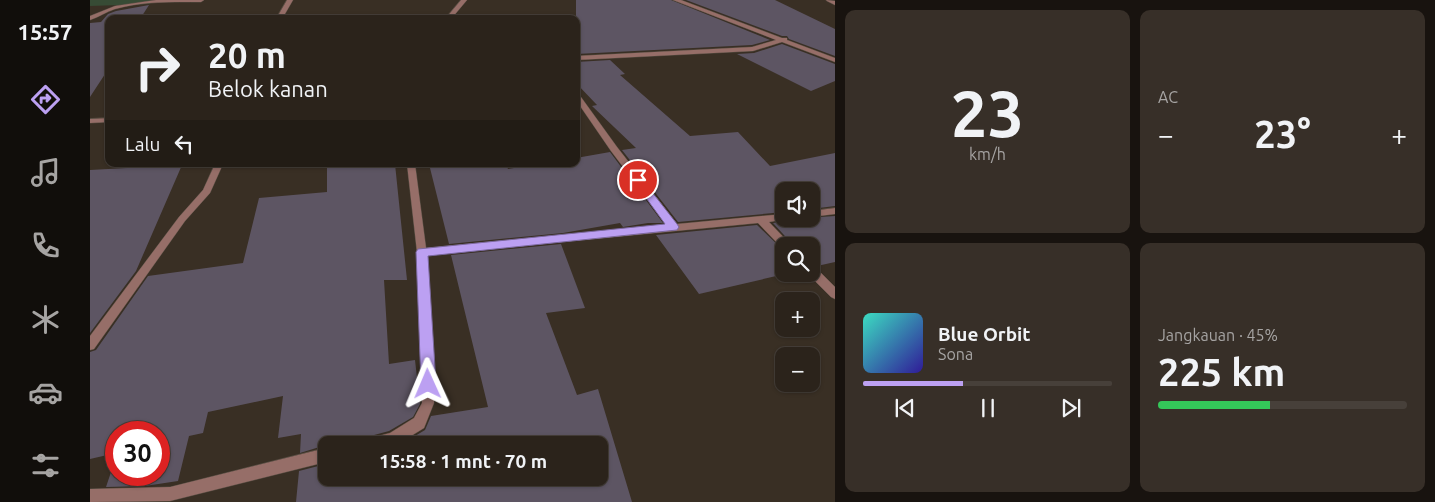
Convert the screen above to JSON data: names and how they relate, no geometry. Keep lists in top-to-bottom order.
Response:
{
  "page": {
    "tabs": "15:57",
    "tile": [
      ["23", "km/h"],
      "AC",
      ["Jangkauan · 45%", "225 km"]
    ],
    "turn": ["20 m", "Belok kanan"],
    "heat": ["−", "23°", "+"],
    "then": "Lalu",
    "map_buttons": ["+", "−"],
    "song": ["Blue Orbit", "Sona"],
    "limit": "30",
    "trip": "15:58 · 1 mnt · 70 m"
  }
}
